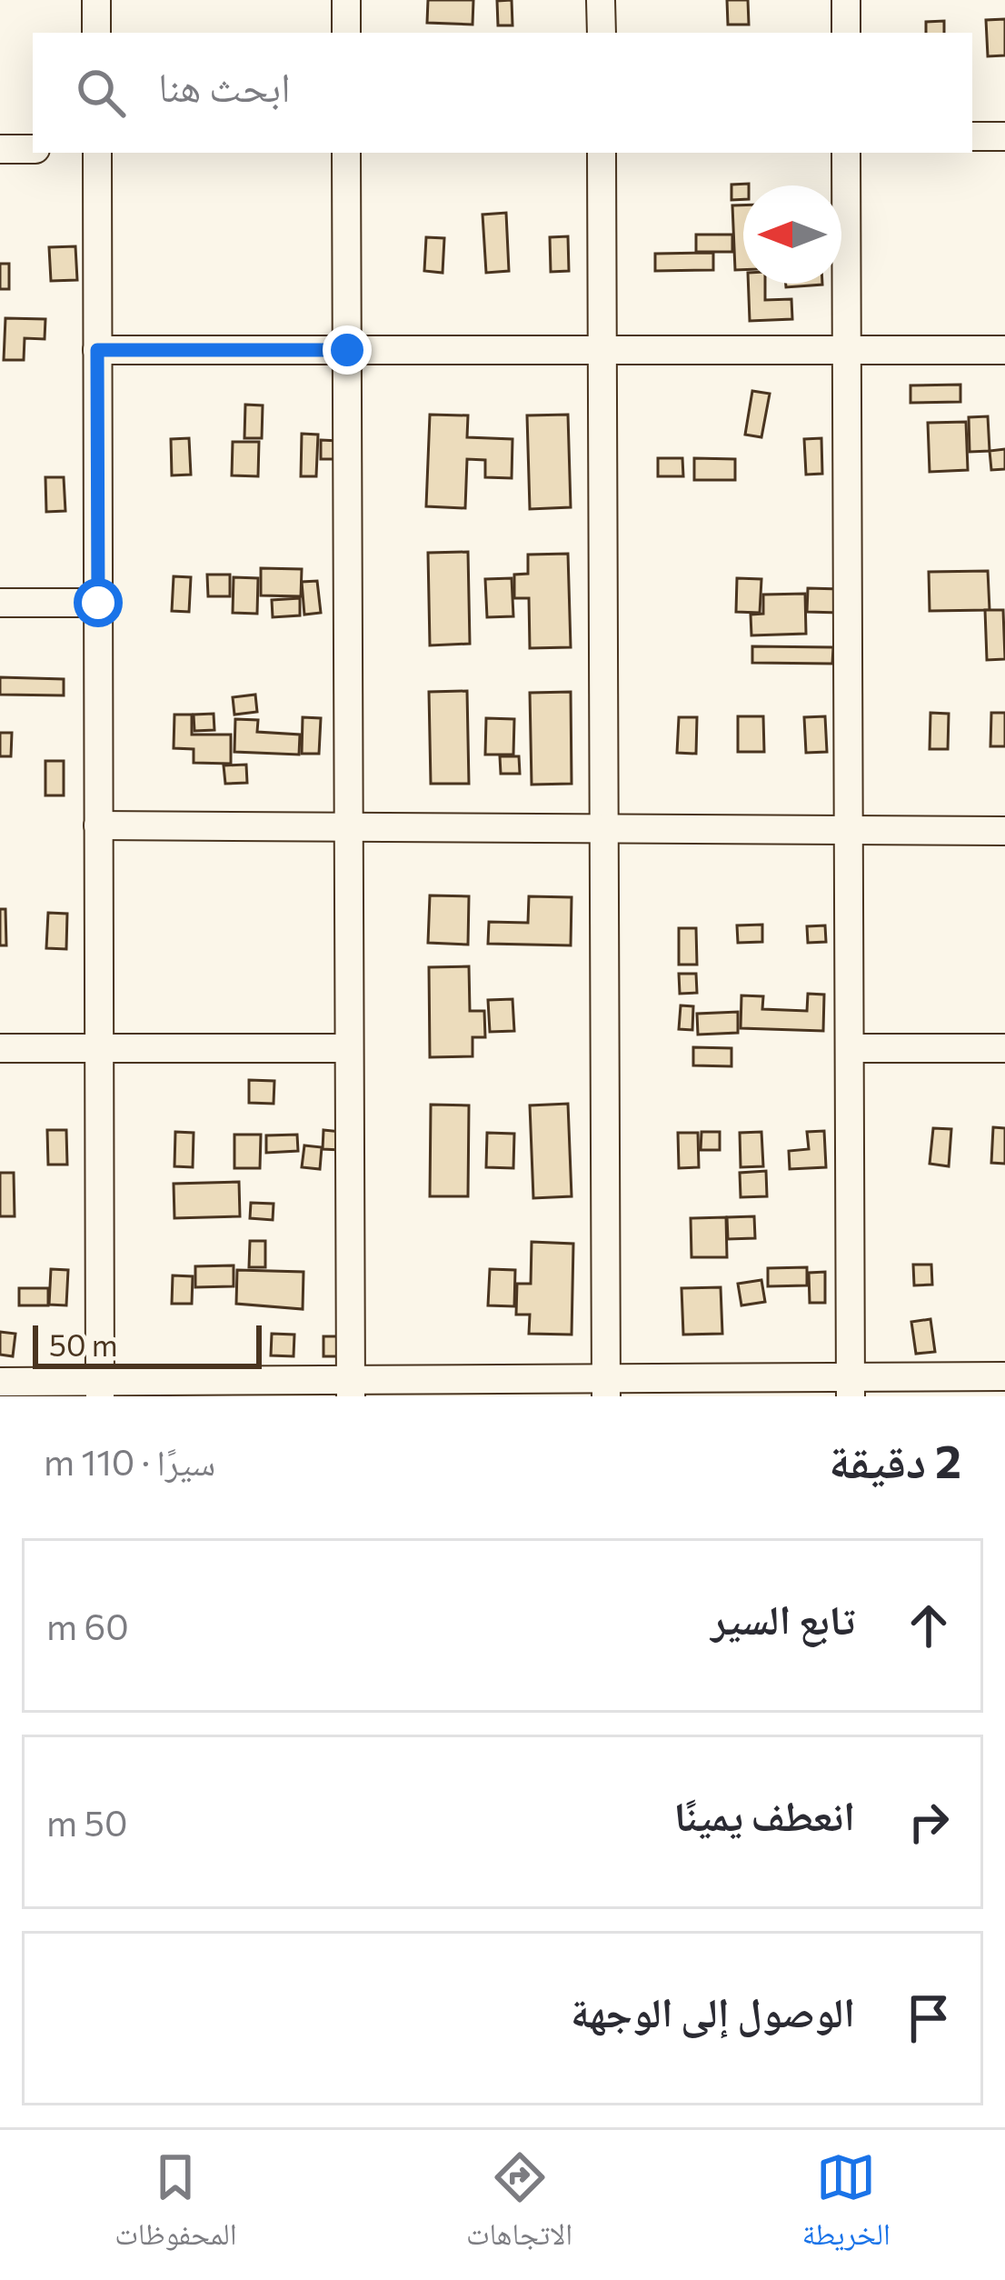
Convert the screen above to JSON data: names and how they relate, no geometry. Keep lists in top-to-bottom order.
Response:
{
  "scale_bar": "50 m",
  "north": "left",
  "page": {
    "search": "ابحث هنا",
    "scale": "50 m",
    "heading": ["2 دقيقة", "سيرًا · 110 m"],
    "list": [
      ["تابع السير", "60 m"],
      ["انعطف يمينًا", "50 m"],
      "الوصول إلى الوجهة"
    ],
    "nav": ["الخريطة", "الاتجاهات", "المحفوظات"]
  }
}
